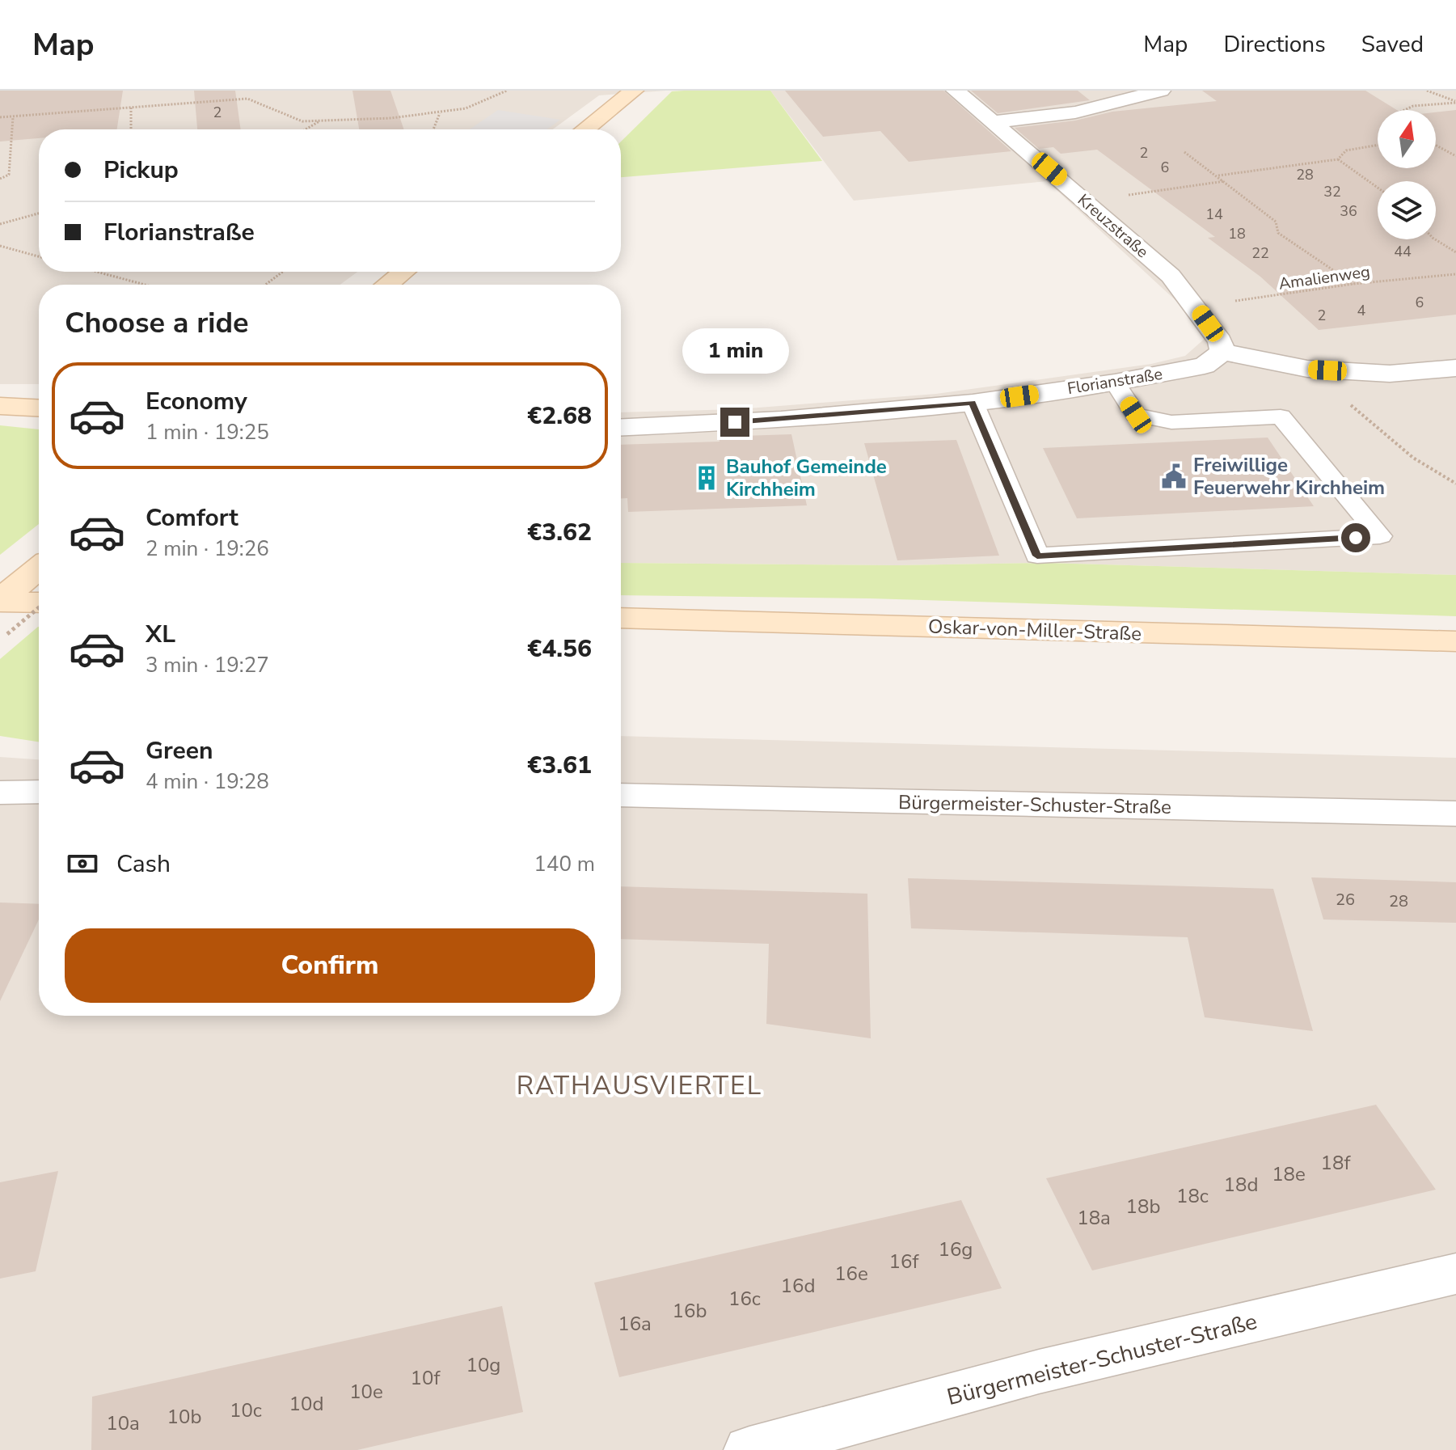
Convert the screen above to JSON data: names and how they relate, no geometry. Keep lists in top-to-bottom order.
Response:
{
  "streets": {
    "main road": ["Oskar-von-Miller-Straße"],
    "street": ["Kreuzstraße", "Florianstraße", "Bürgermeister-Schuster-Straße"],
    "path": ["Amalienweg"]
  },
  "crossings": [
    ["Kreuzstraße", "Amalienweg"],
    ["Kreuzstraße", "Florianstraße"]
  ],
  "districts": ["RATHAUSVIERTEL"],
  "places": {
    "public building": ["Freiwillige Feuerwehr Kirchheim"],
    "building": ["Bauhof Gemeinde Kirchheim"]
  },
  "house_numbers": [
    "2",
    "2",
    "6",
    "28",
    "32",
    "36",
    "14",
    "18",
    "44",
    "22",
    "6",
    "4",
    "2",
    "26",
    "28",
    "18f",
    "18e",
    "18d",
    "18c",
    "18b",
    "18a",
    "16g",
    "16f",
    "16e",
    "16d",
    "16c",
    "16b",
    "16a",
    "10g",
    "10f",
    "10e",
    "10d",
    "10c",
    "10b",
    "10a"
  ],
  "north": "top",
  "page": {
    "header": "Map",
    "nav": ["Map", "Directions", "Saved"],
    "banner": ["Pickup", "Florianstraße"],
    "heading": "Choose a ride",
    "bubble": "1 min",
    "list": [
      {
        "name": "Economy",
        "note": "1 min · 19:25",
        "value": "€2.68"
      },
      {
        "name": "Comfort",
        "note": "2 min · 19:26",
        "value": "€3.62"
      },
      {
        "name": "XL",
        "note": "3 min · 19:27",
        "value": "€4.56"
      },
      {
        "name": "Green",
        "note": "4 min · 19:28",
        "value": "€3.61"
      }
    ],
    "pay": ["Cash", "140 m"],
    "buttons": "Confirm"
  }
}
